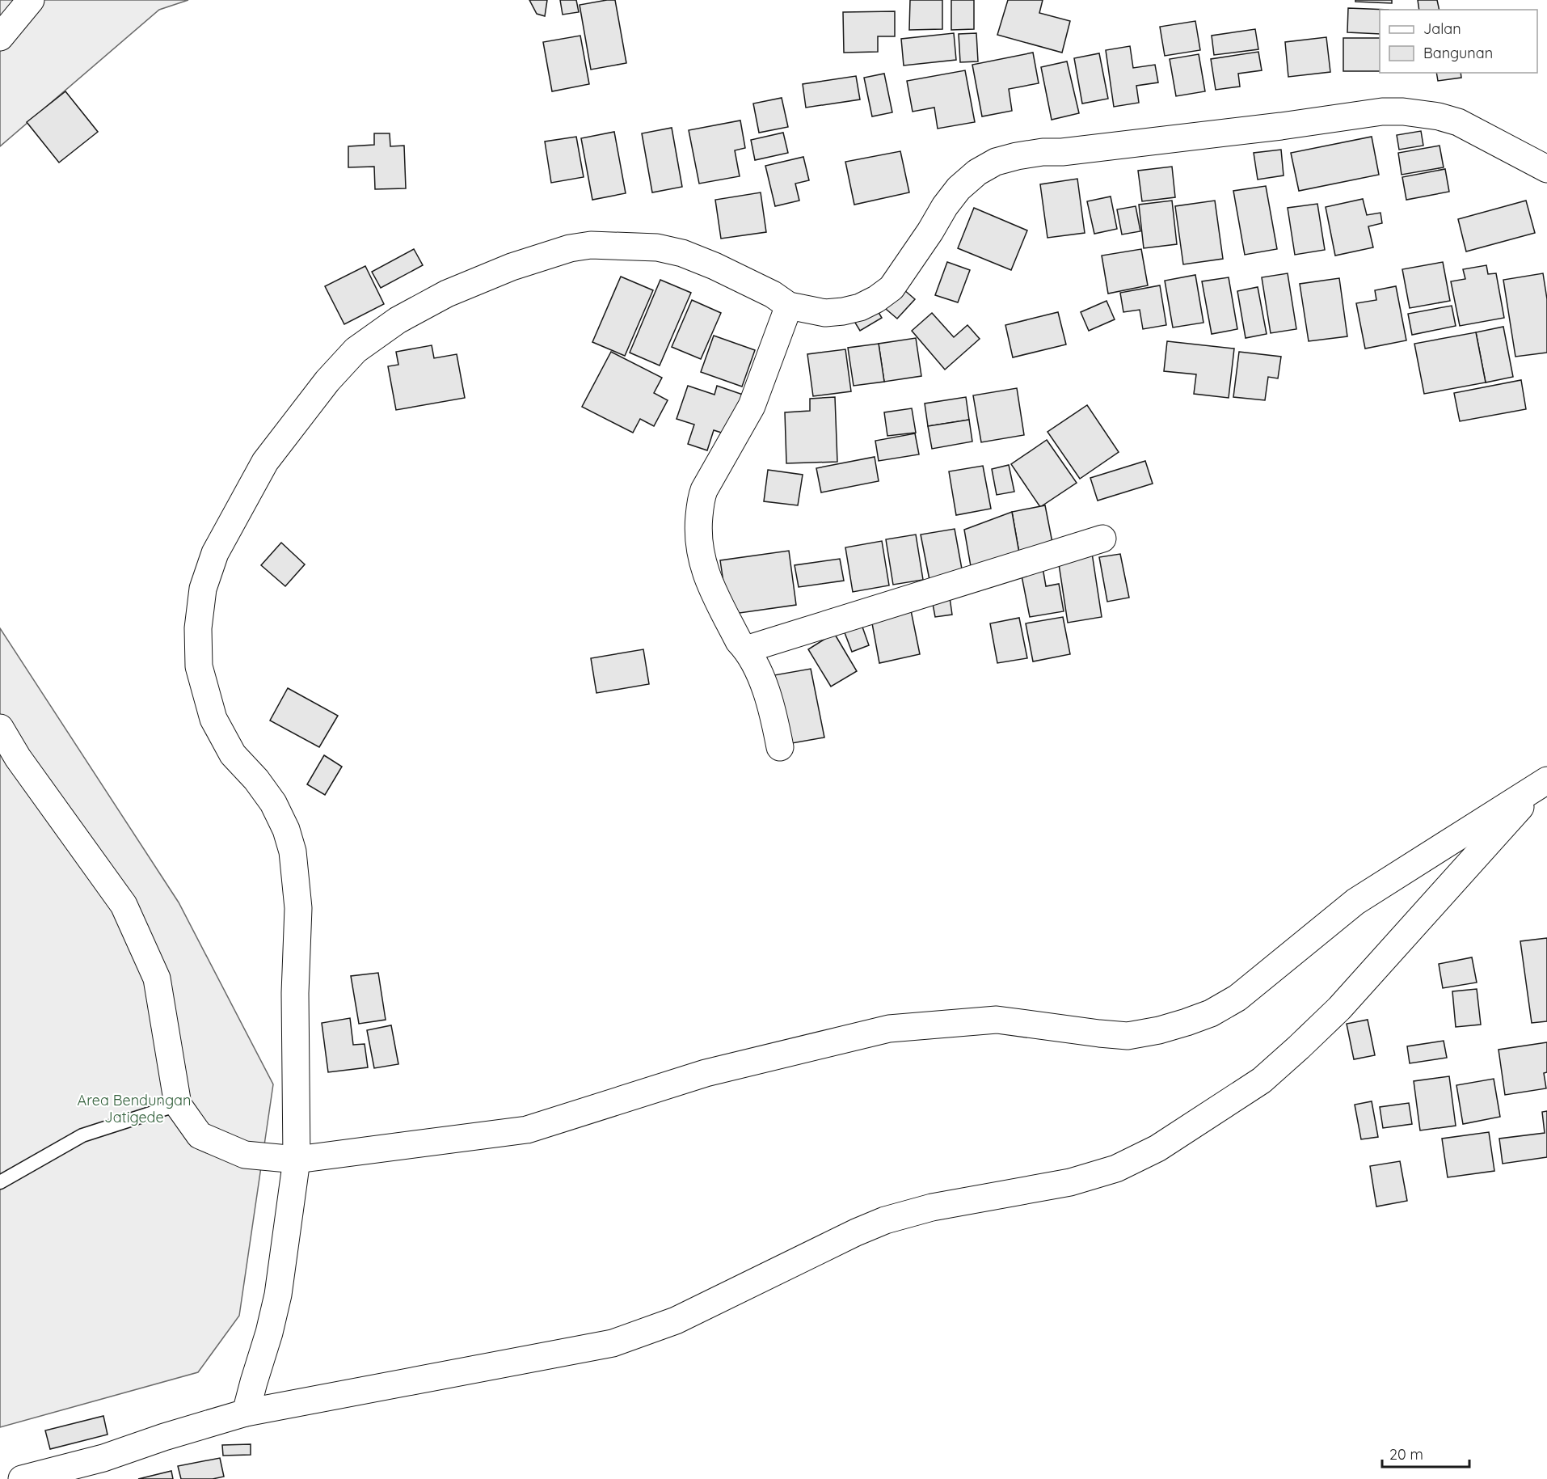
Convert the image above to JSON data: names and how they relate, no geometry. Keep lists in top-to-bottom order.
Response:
{
  "parks": ["Area Bendungan Jatigede"],
  "legend": ["Jalan", "Bangunan"],
  "scale_bar": "20 m"
}
